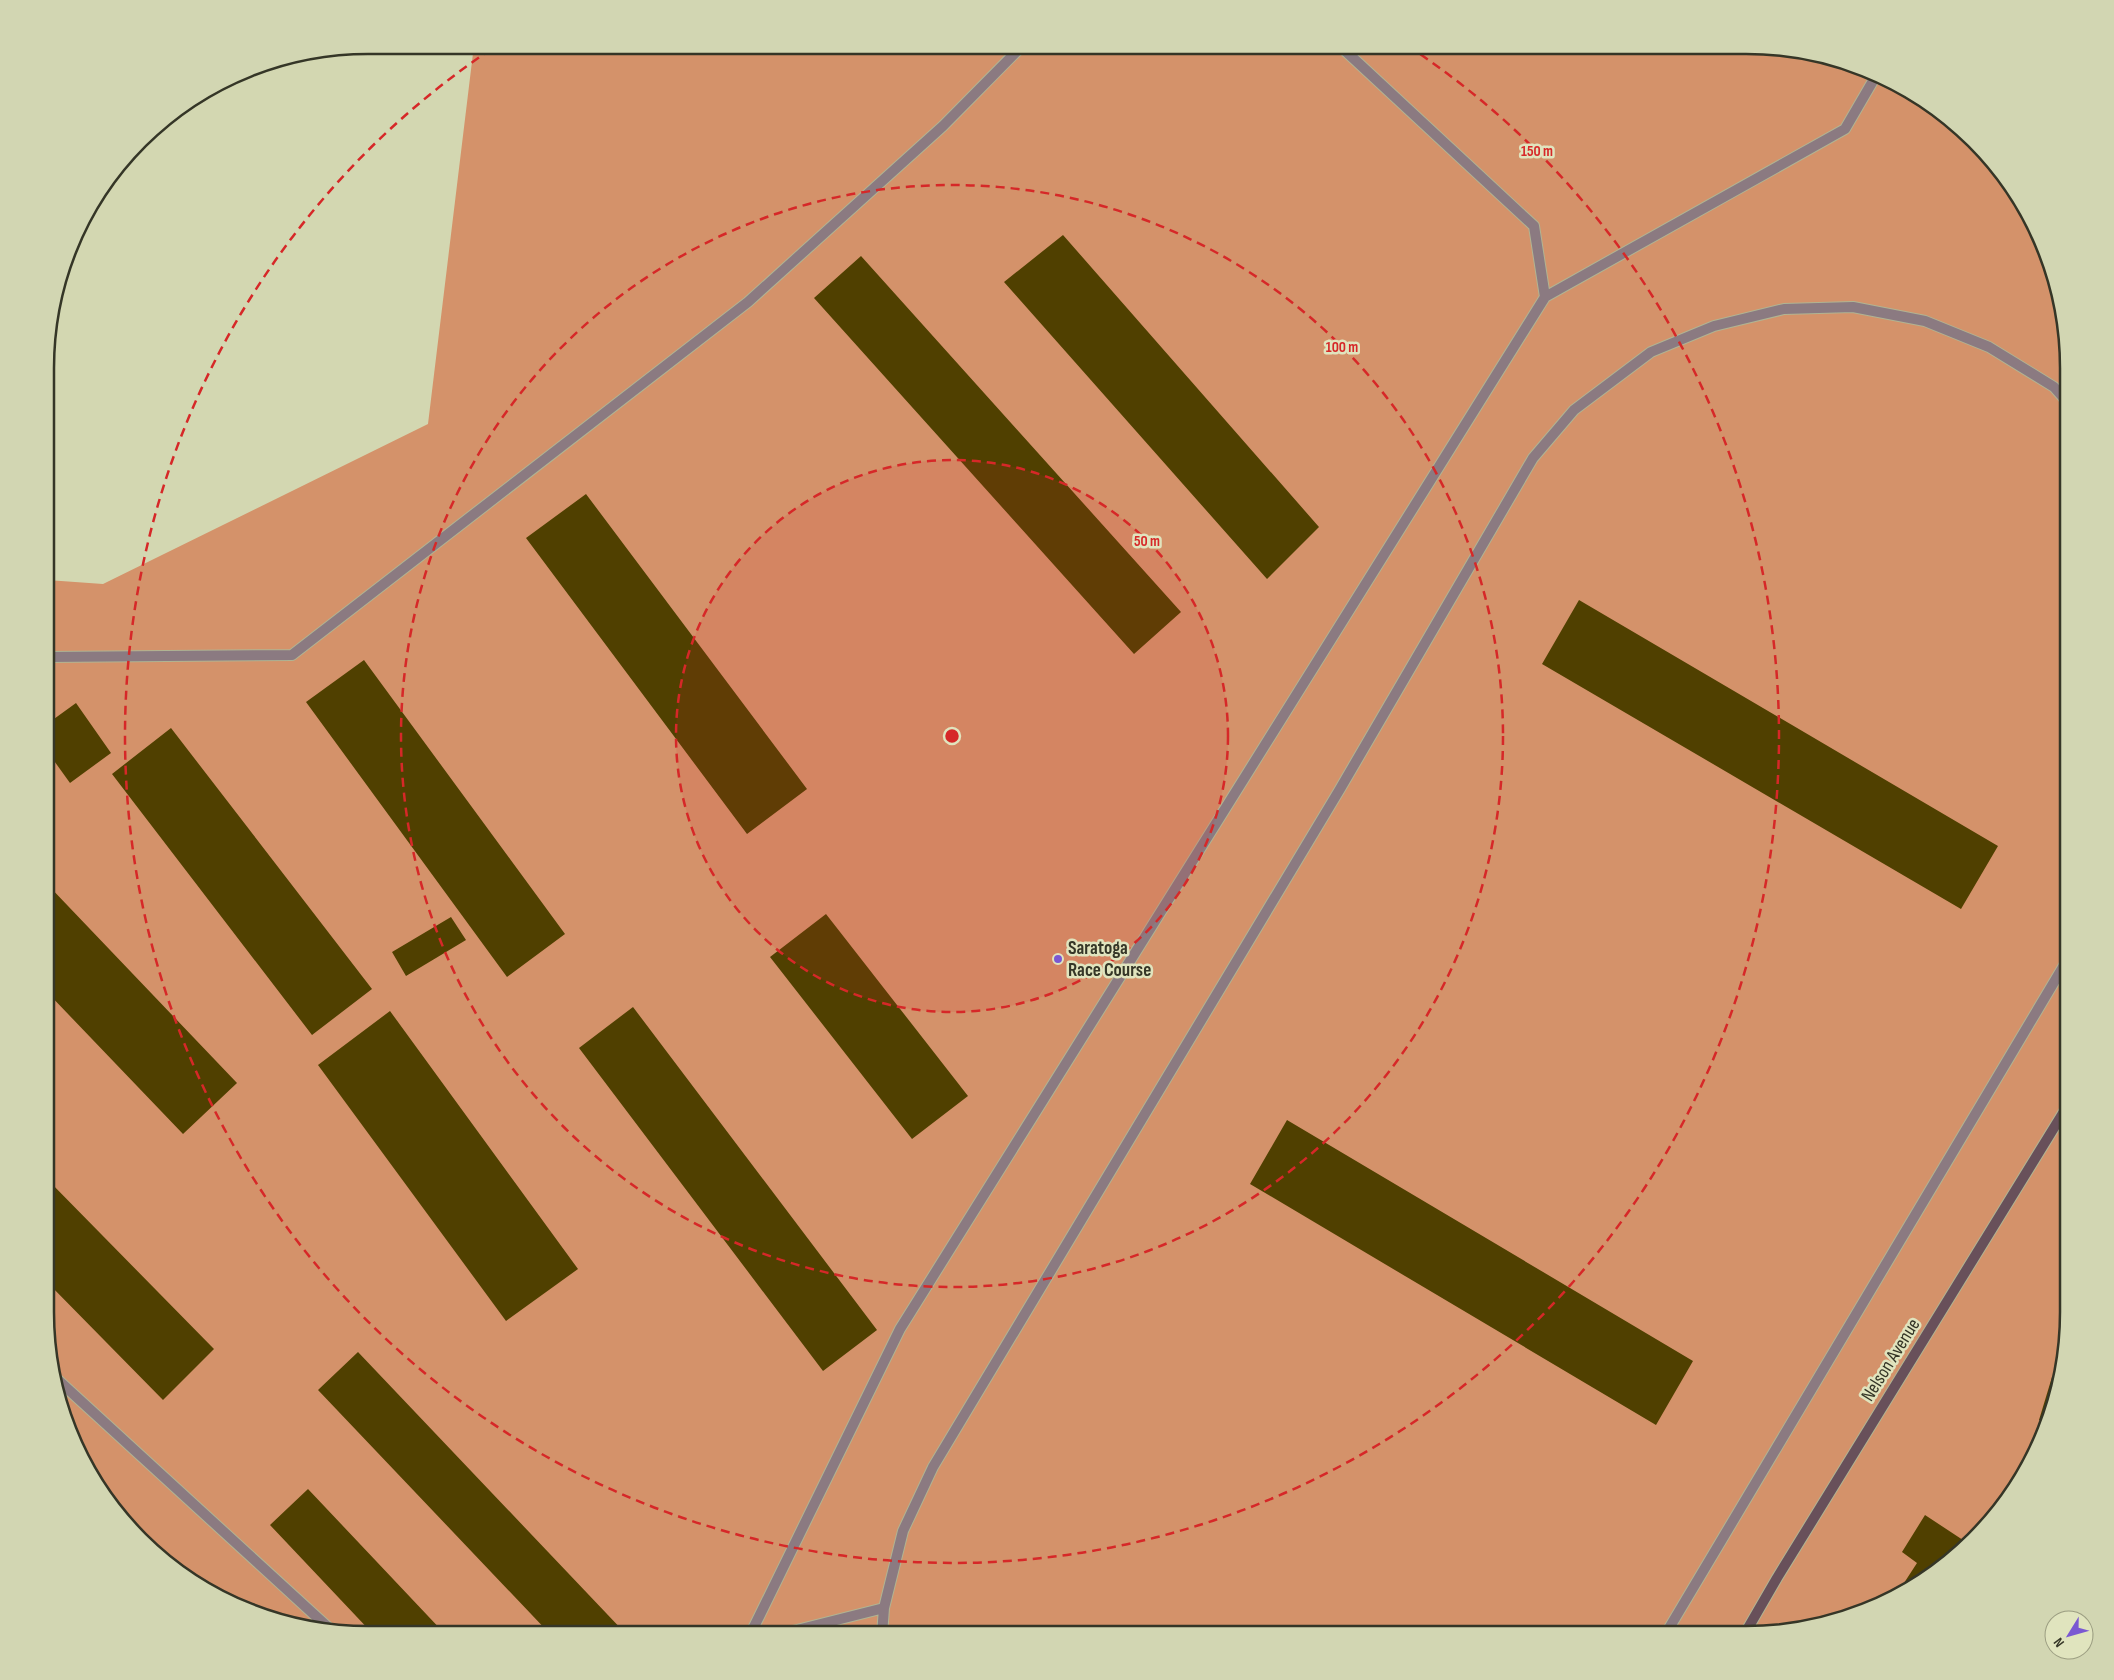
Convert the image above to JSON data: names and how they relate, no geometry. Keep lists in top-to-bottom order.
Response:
{
  "streets": {
    "street": ["Nelson Avenue"]
  },
  "places": ["Saratoga Race Course"],
  "north": "bottom left",
  "rings": ["150 m", "100 m", "50 m"]
}
